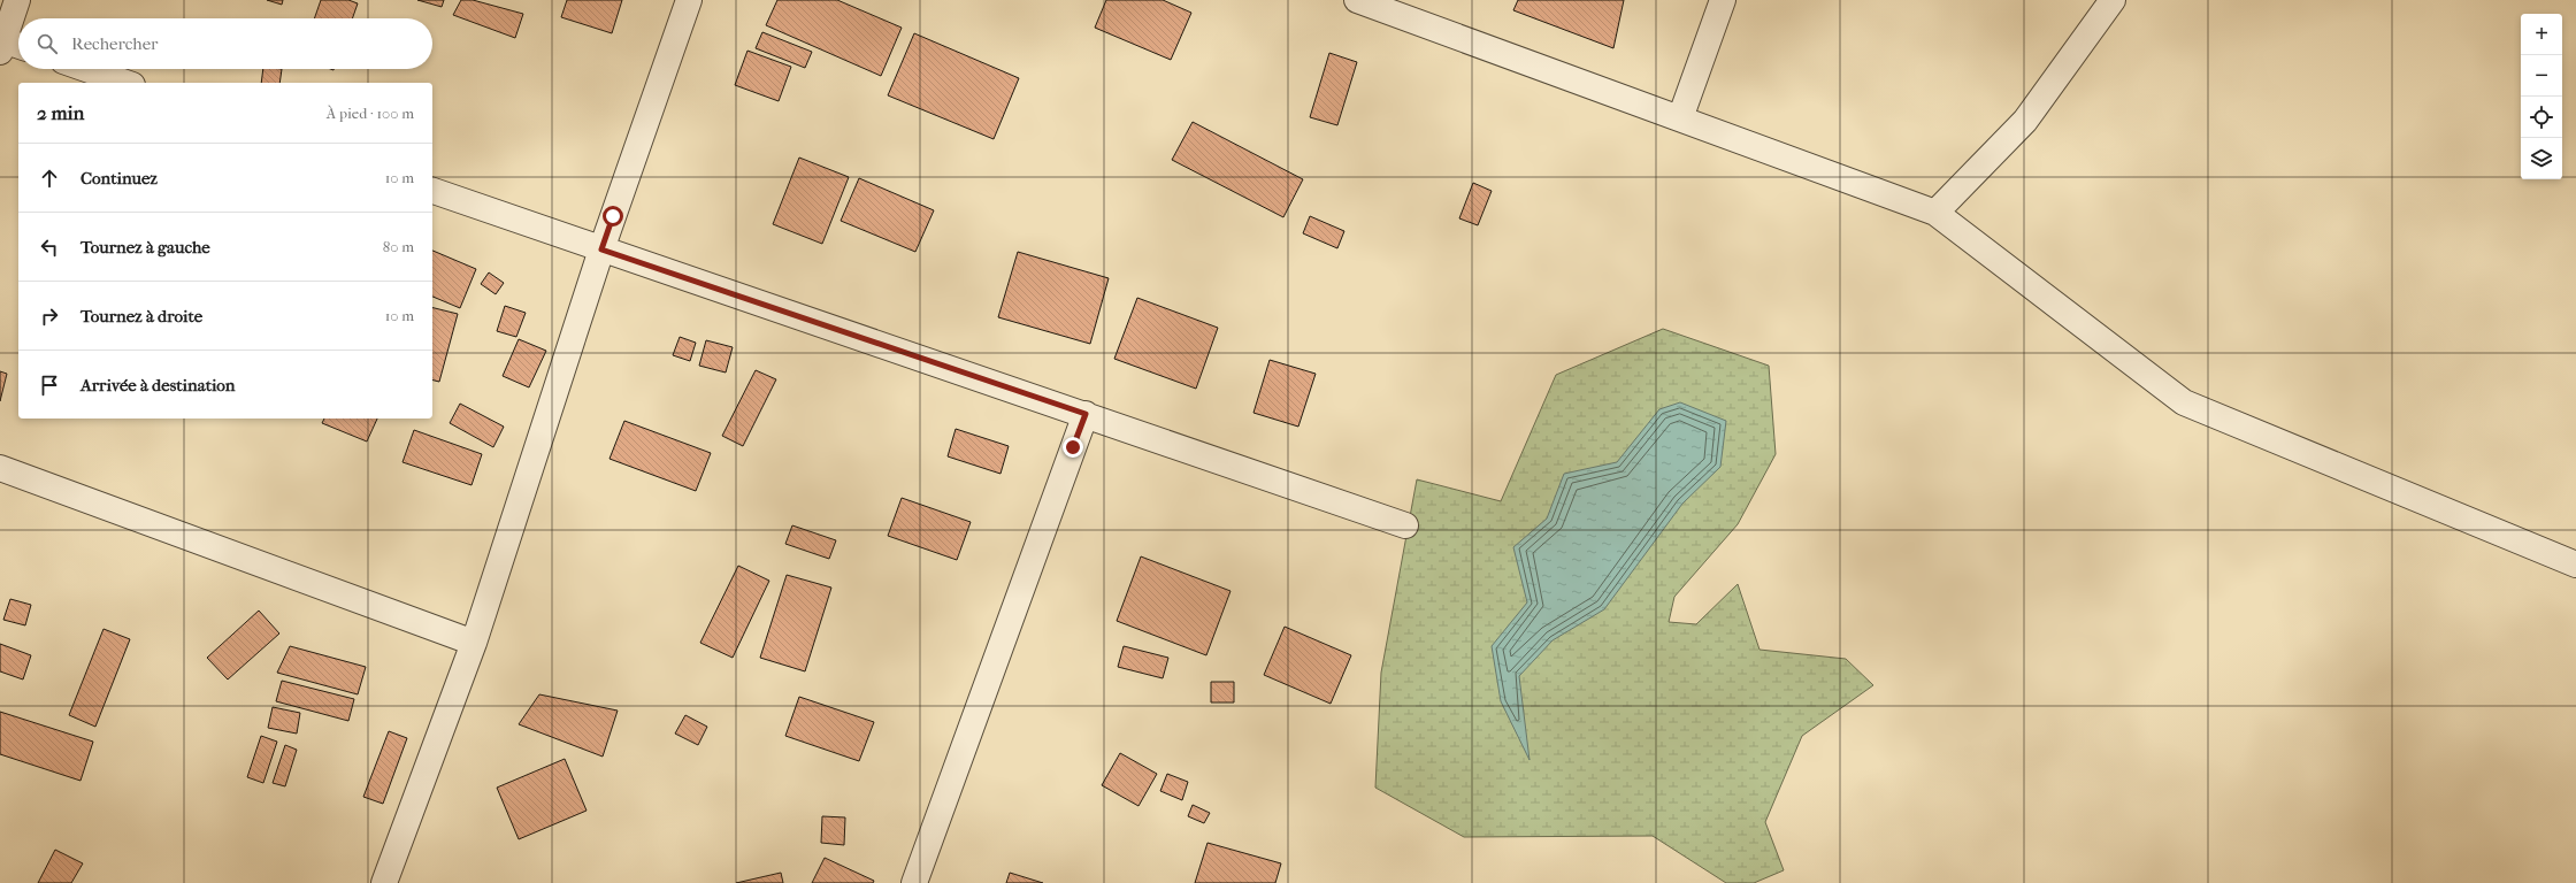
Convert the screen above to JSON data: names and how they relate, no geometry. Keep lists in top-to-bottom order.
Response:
{
  "page": {
    "map_buttons": ["+", "−"],
    "search": "Rechercher",
    "heading": ["2 min", "À pied · 100 m"],
    "list": [
      ["Continuez", "10 m"],
      ["Tournez à gauche", "80 m"],
      ["Tournez à droite", "10 m"],
      "Arrivée à destination"
    ]
  }
}
